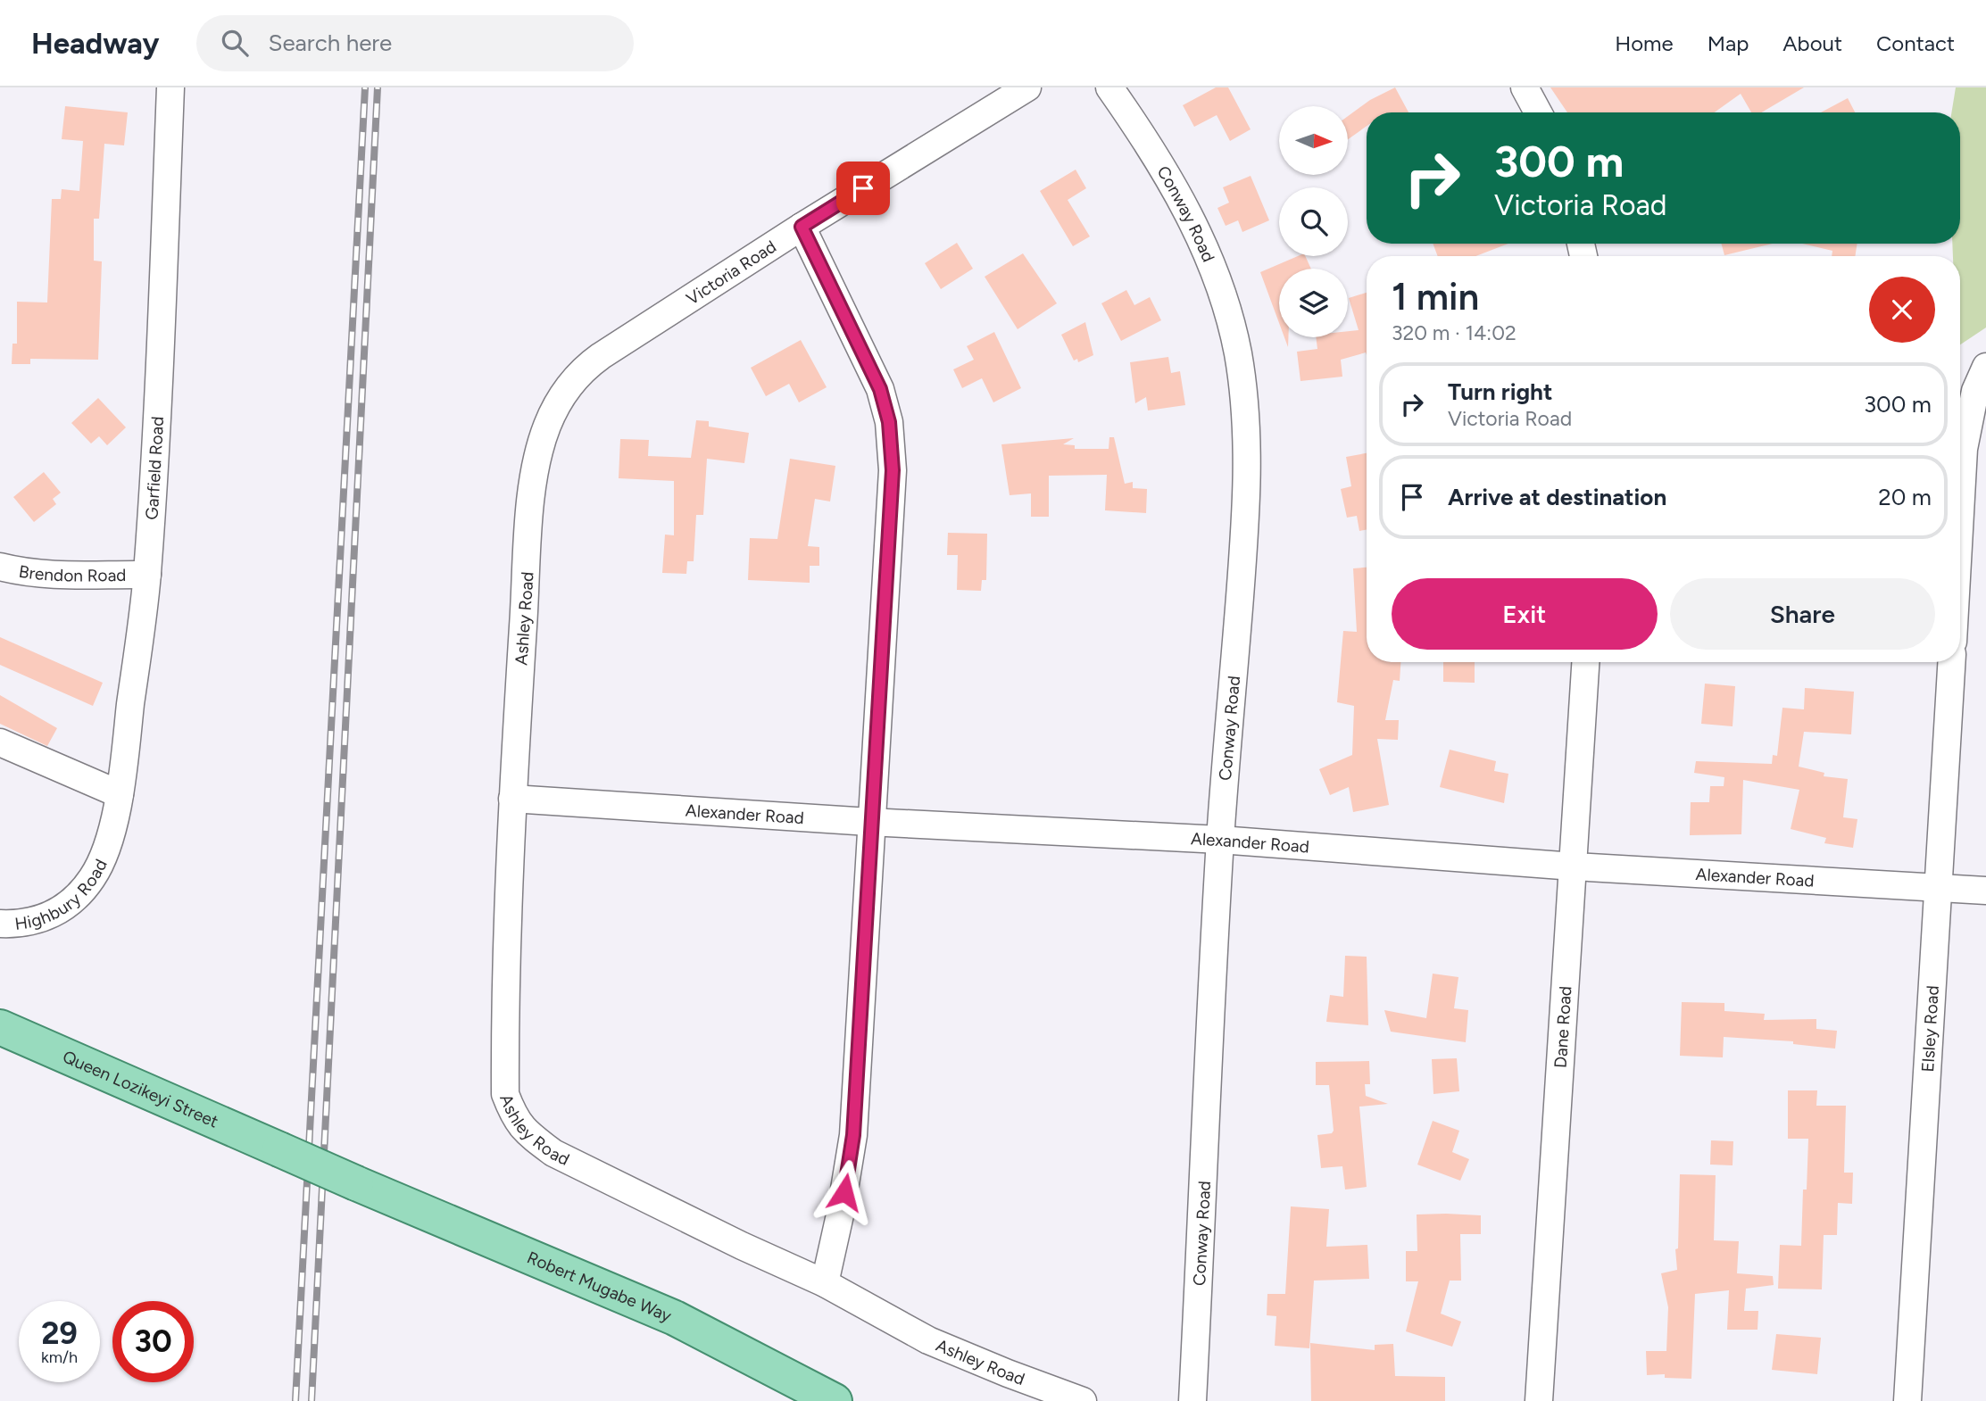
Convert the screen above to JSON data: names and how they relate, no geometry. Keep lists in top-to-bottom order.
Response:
{
  "streets": {
    "main road": ["Queen Lozikeyi Street", "Robert Mugabe Way"],
    "street": [
      "Conway Road",
      "Victoria Road",
      "Garfield Road",
      "Brendon Road",
      "Ashley Road",
      "Alexander Road",
      "Highbury Road",
      "Dane Road",
      "Elsley Road"
    ]
  },
  "crossings": [
    ["Conway Road", "Alexander Road"],
    ["Victoria Road", "Ashley Road"],
    ["Garfield Road", "Brendon Road"],
    ["Garfield Road", "Highbury Road"],
    ["Ashley Road", "Alexander Road"],
    ["Alexander Road", "Dane Road"],
    ["Alexander Road", "Elsley Road"],
    ["Queen Lozikeyi Street", "Robert Mugabe Way"]
  ],
  "north": "right",
  "page": {
    "header": "Headway",
    "search": "Search here",
    "nav": [
      "Home",
      "Map",
      "About",
      "Contact"
    ],
    "turn": ["300 m", "Victoria Road"],
    "heading": ["1 min", "320 m · 14:02"],
    "list": [
      {
        "name": "Turn right",
        "note": "Victoria Road",
        "value": "300 m"
      },
      {
        "name": "Arrive at destination",
        "value": "20 m"
      }
    ],
    "buttons": ["Exit", "Share"],
    "speed": "29 km/h",
    "limit": "30"
  }
}
